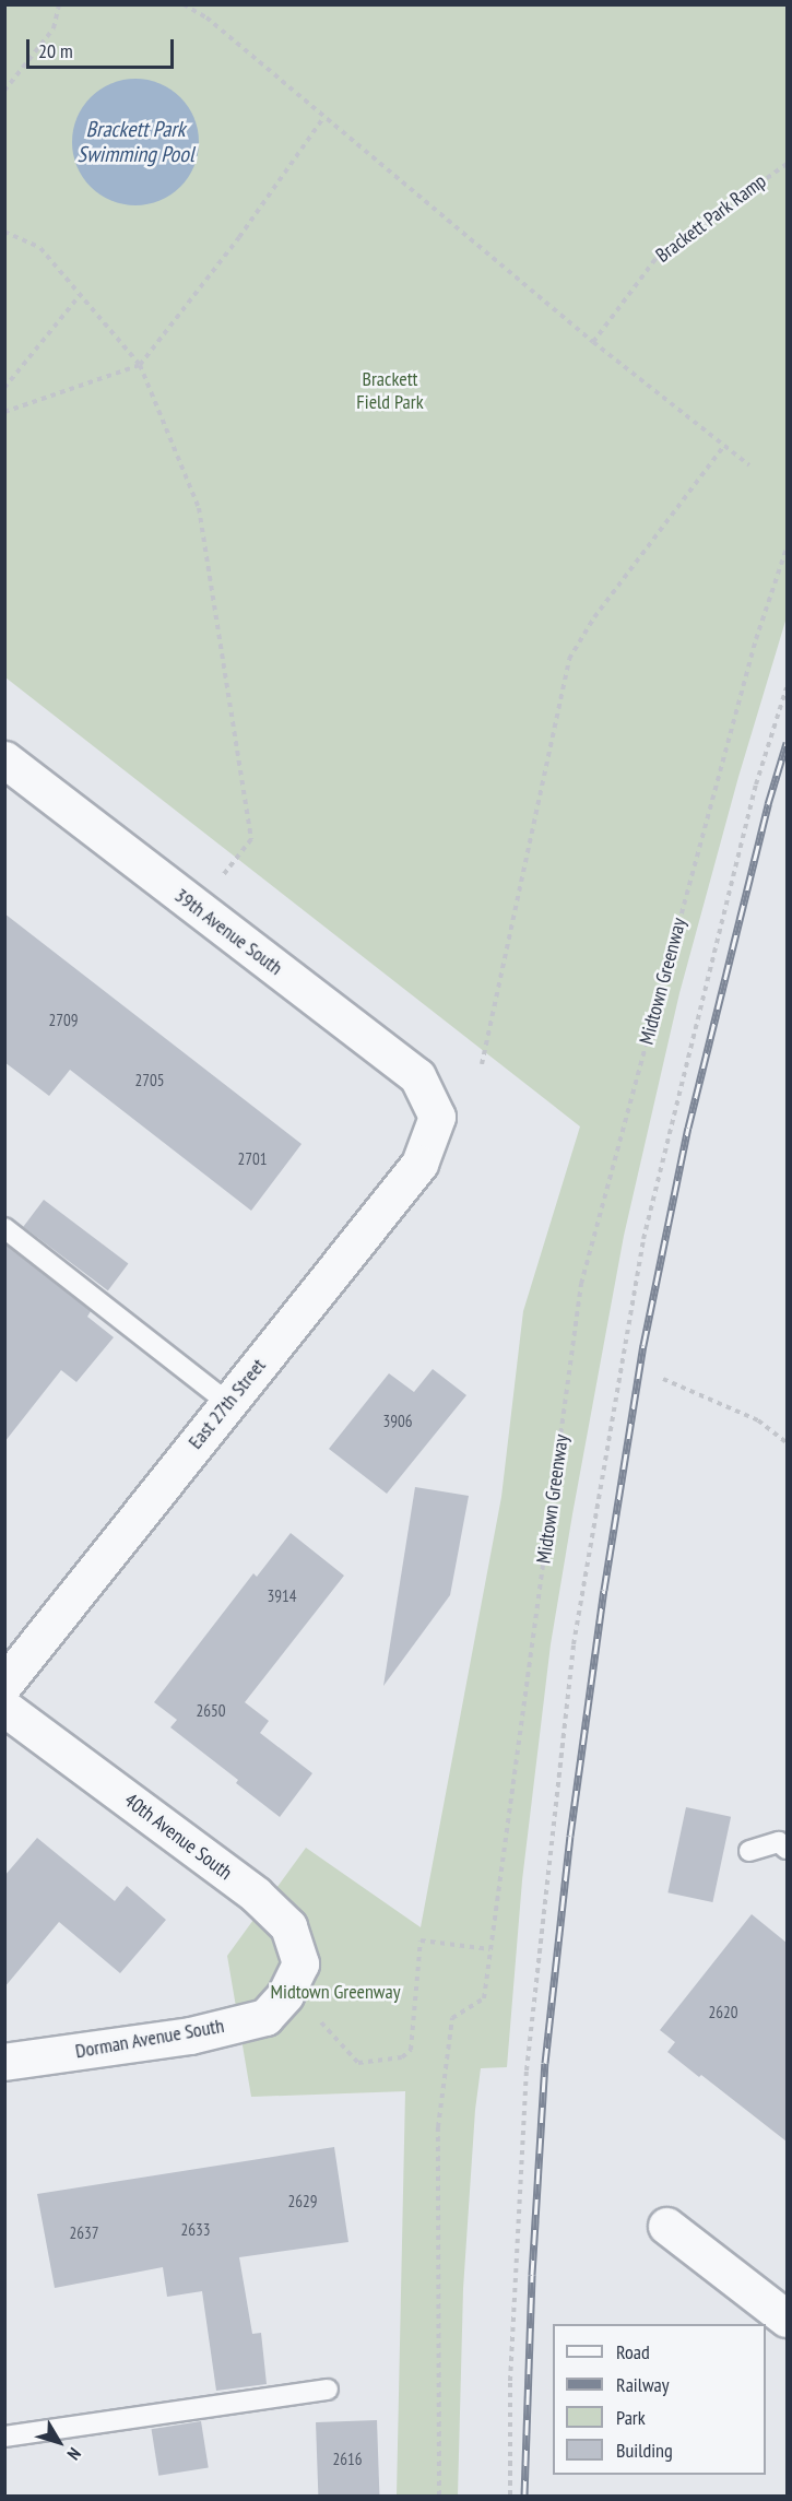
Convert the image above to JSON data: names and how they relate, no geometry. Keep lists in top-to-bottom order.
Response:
{
  "streets": {
    "street": [
      "39th Avenue South",
      "East 27th Street",
      "40th Avenue South",
      "Dorman Avenue South"
    ],
    "path": ["Brackett Park Ramp", "Midtown Greenway"]
  },
  "crossings": [
    ["39th Avenue South", "East 27th Street"],
    ["40th Avenue South", "Dorman Avenue South"]
  ],
  "water": ["Brackett Park Swimming Pool"],
  "parks": ["Brackett Field Park", "Midtown Greenway"],
  "house_numbers": [
    "2709",
    "2705",
    "2701",
    "3906",
    "3914",
    "2650",
    "2620",
    "2629",
    "2633",
    "2637",
    "2616"
  ],
  "legend": [
    "Road",
    "Railway",
    "Park",
    "Building"
  ],
  "scale_bar": "20 m",
  "north": "bottom right"
}
